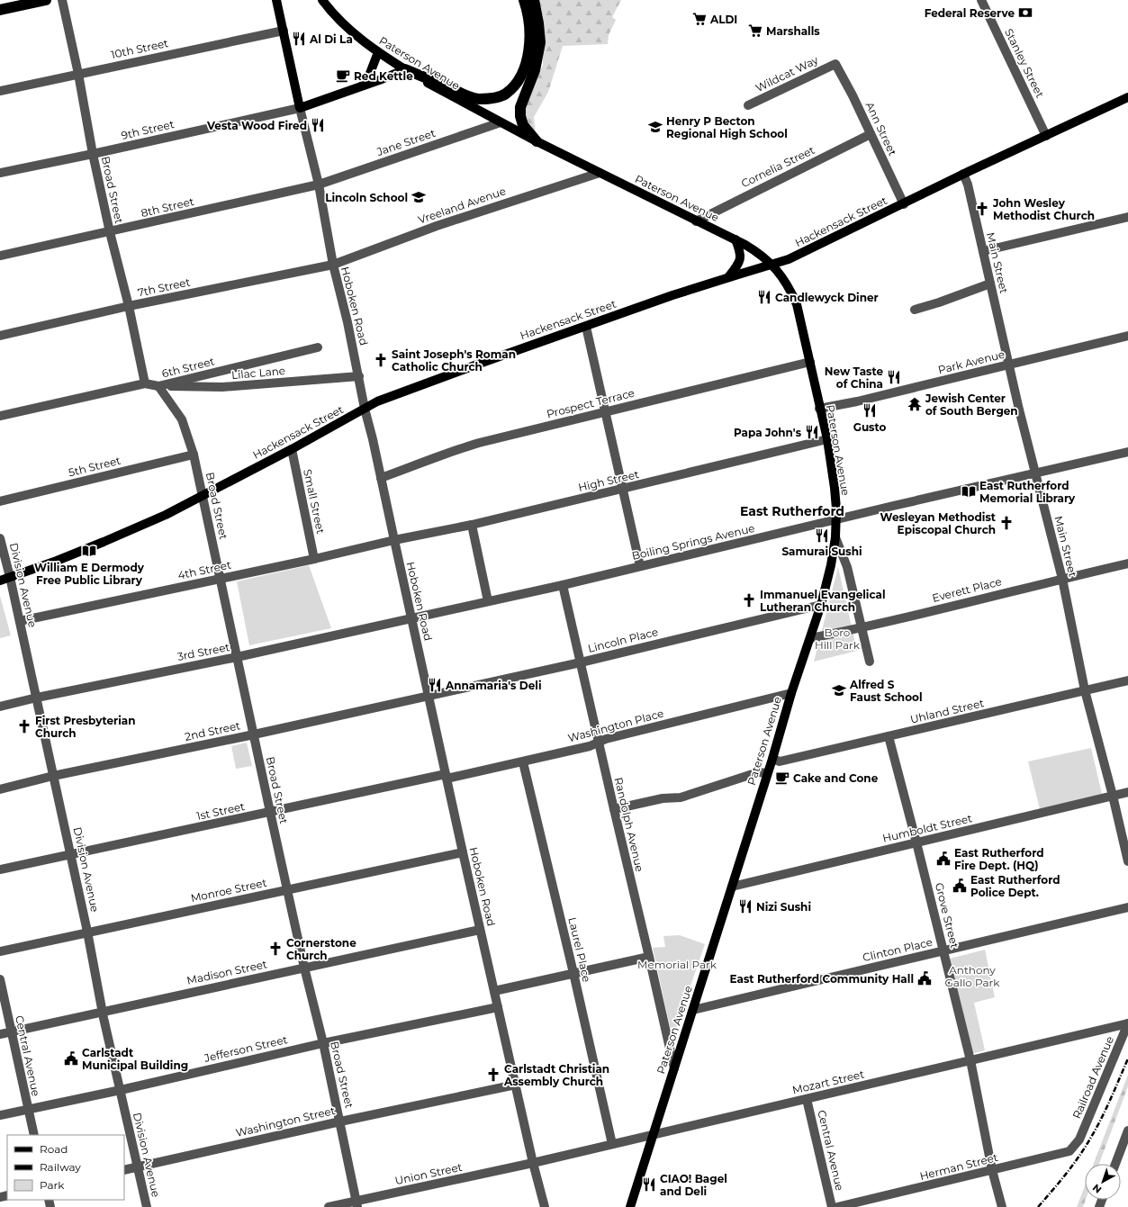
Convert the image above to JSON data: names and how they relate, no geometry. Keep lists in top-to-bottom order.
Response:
{
  "streets": {
    "main road": ["Paterson Avenue", "Hackensack Street", "Hoboken Road"],
    "street": [
      "10th Street",
      "Stanley Street",
      "Wildcat Way",
      "Ann Street",
      "9th Street",
      "Jane Street",
      "Cornelia Street",
      "Broad Street",
      "Vreeland Avenue",
      "8th Street",
      "Main Street",
      "7th Street",
      "Park Avenue",
      "6th Street",
      "Lilac Lane",
      "Prospect Terrace",
      "5th Street",
      "High Street",
      "Small Street",
      "Boiling Springs Avenue",
      "4th Street",
      "Division Avenue",
      "Everett Place",
      "Lincoln Place",
      "3rd Street",
      "Uhland Street",
      "Washington Place",
      "2nd Street",
      "1st Street",
      "Randolph Avenue",
      "Humboldt Street",
      "Monroe Street",
      "Grove Street",
      "Laurel Place",
      "Clinton Place",
      "Madison Street",
      "Jefferson Street",
      "Central Avenue",
      "Railroad Avenue",
      "Mozart Street",
      "Washington Street",
      "Herman Street",
      "Union Street"
    ]
  },
  "crossings": [
    ["10th Street", "Broad Street"],
    ["10th Street", "Hoboken Road"],
    ["Paterson Avenue", "Jane Street"],
    ["Paterson Avenue", "Cornelia Street"],
    ["Paterson Avenue", "Vreeland Avenue"],
    ["Paterson Avenue", "Hackensack Street"],
    ["Paterson Avenue", "Park Avenue"],
    ["Paterson Avenue", "Prospect Terrace"],
    ["Paterson Avenue", "High Street"],
    ["Paterson Avenue", "Boiling Springs Avenue"],
    ["Paterson Avenue", "Everett Place"],
    ["Paterson Avenue", "Lincoln Place"],
    ["Paterson Avenue", "Uhland Street"],
    ["Paterson Avenue", "Washington Place"],
    ["Paterson Avenue", "Randolph Avenue"],
    ["Paterson Avenue", "Humboldt Street"],
    ["Paterson Avenue", "Clinton Place"],
    ["Paterson Avenue", "Mozart Street"],
    ["Stanley Street", "Hackensack Street"],
    ["Wildcat Way", "Ann Street"],
    ["Ann Street", "Cornelia Street"],
    ["Ann Street", "Hackensack Street"],
    ["9th Street", "Broad Street"],
    ["9th Street", "Hoboken Road"],
    ["Jane Street", "8th Street"],
    ["Jane Street", "Hoboken Road"],
    ["Broad Street", "8th Street"],
    ["Broad Street", "Hackensack Street"],
    ["Broad Street", "7th Street"],
    ["Broad Street", "6th Street"],
    ["Broad Street", "Lilac Lane"],
    ["Broad Street", "5th Street"],
    ["Broad Street", "4th Street"],
    ["Broad Street", "3rd Street"],
    ["Broad Street", "2nd Street"],
    ["Broad Street", "1st Street"],
    ["Broad Street", "Monroe Street"],
    ["Broad Street", "Madison Street"],
    ["Broad Street", "Jefferson Street"],
    ["Broad Street", "Washington Street"],
    ["Broad Street", "Union Street"],
    ["Vreeland Avenue", "7th Street"],
    ["Vreeland Avenue", "Hoboken Road"],
    ["8th Street", "Hoboken Road"],
    ["Hackensack Street", "Main Street"],
    ["Hackensack Street", "Hoboken Road"],
    ["Hackensack Street", "Small Street"],
    ["Hackensack Street", "Division Avenue"],
    ["Main Street", "Park Avenue"],
    ["Main Street", "Boiling Springs Avenue"],
    ["Main Street", "Everett Place"],
    ["Main Street", "Uhland Street"],
    ["Main Street", "Humboldt Street"],
    ["7th Street", "Hoboken Road"],
    ["Hoboken Road", "Lilac Lane"],
    ["Hoboken Road", "Prospect Terrace"],
    ["Hoboken Road", "High Street"],
    ["Hoboken Road", "Boiling Springs Avenue"],
    ["Hoboken Road", "4th Street"],
    ["Hoboken Road", "Lincoln Place"],
    ["Hoboken Road", "3rd Street"],
    ["Hoboken Road", "Washington Place"],
    ["Hoboken Road", "2nd Street"],
    ["Hoboken Road", "1st Street"],
    ["Hoboken Road", "Monroe Street"],
    ["Hoboken Road", "Madison Street"],
    ["Hoboken Road", "Jefferson Street"],
    ["Hoboken Road", "Mozart Street"],
    ["Hoboken Road", "Washington Street"],
    ["Hoboken Road", "Union Street"],
    ["6th Street", "Lilac Lane"],
    ["High Street", "4th Street"],
    ["Small Street", "4th Street"],
    ["Boiling Springs Avenue", "3rd Street"],
    ["Boiling Springs Avenue", "Randolph Avenue"],
    ["4th Street", "Division Avenue"],
    ["Division Avenue", "3rd Street"],
    ["Division Avenue", "2nd Street"],
    ["Division Avenue", "1st Street"],
    ["Division Avenue", "Monroe Street"],
    ["Division Avenue", "Madison Street"],
    ["Division Avenue", "Jefferson Street"],
    ["Division Avenue", "Washington Street"],
    ["Lincoln Place", "2nd Street"],
    ["Lincoln Place", "Randolph Avenue"],
    ["Uhland Street", "Grove Street"],
    ["Washington Place", "1st Street"],
    ["Washington Place", "Randolph Avenue"],
    ["Washington Place", "Laurel Place"],
    ["Humboldt Street", "Grove Street"],
    ["Grove Street", "Clinton Place"],
    ["Grove Street", "Mozart Street"],
    ["Grove Street", "Herman Street"],
    ["Laurel Place", "Mozart Street"],
    ["Madison Street", "Central Avenue"],
    ["Jefferson Street", "Central Avenue"],
    ["Central Avenue", "Mozart Street"],
    ["Railroad Avenue", "Mozart Street"],
    ["Railroad Avenue", "Herman Street"],
    ["Mozart Street", "Union Street"]
  ],
  "districts": ["East Rutherford"],
  "parks": ["Boro Hill Park", "Memorial Park", "Anthony Gallo Park"],
  "places": {
    "bank": ["Federal Reserve"],
    "supermarket": ["ALDI", "Marshalls"],
    "restaurant": [
      "Al Di La",
      "Vesta Wood Fired",
      "Candlewyck Diner",
      "New Taste of China",
      "Gusto",
      "Papa John's",
      "Samurai Sushi",
      "Annamaria's Deli",
      "Nizi Sushi",
      "CIAO! Bagel and Deli"
    ],
    "cafe": ["Red Kettle", "Cake and Cone"],
    "school or university": ["Henry P Becton Regional High School", "Lincoln School", "Alfred S Faust School"],
    "church": [
      "John Wesley Methodist Church",
      "Saint Joseph's Roman Catholic Church",
      "Wesleyan Methodist Episcopal Church",
      "Immanuel Evangelical Lutheran Church",
      "First Presbyterian Church",
      "Cornerstone Church",
      "Carlstadt Christian Assembly Church"
    ],
    "temple": ["Jewish Center of South Bergen"],
    "library": ["East Rutherford Memorial Library", "William E Dermody Free Public Library"],
    "public building": [
      "East Rutherford Fire Dept. (HQ)",
      "East Rutherford Police Dept.",
      "East Rutherford Community Hall",
      "Carlstadt Municipal Building"
    ]
  },
  "legend": ["Road", "Railway", "Park"],
  "north": "bottom left"
}
